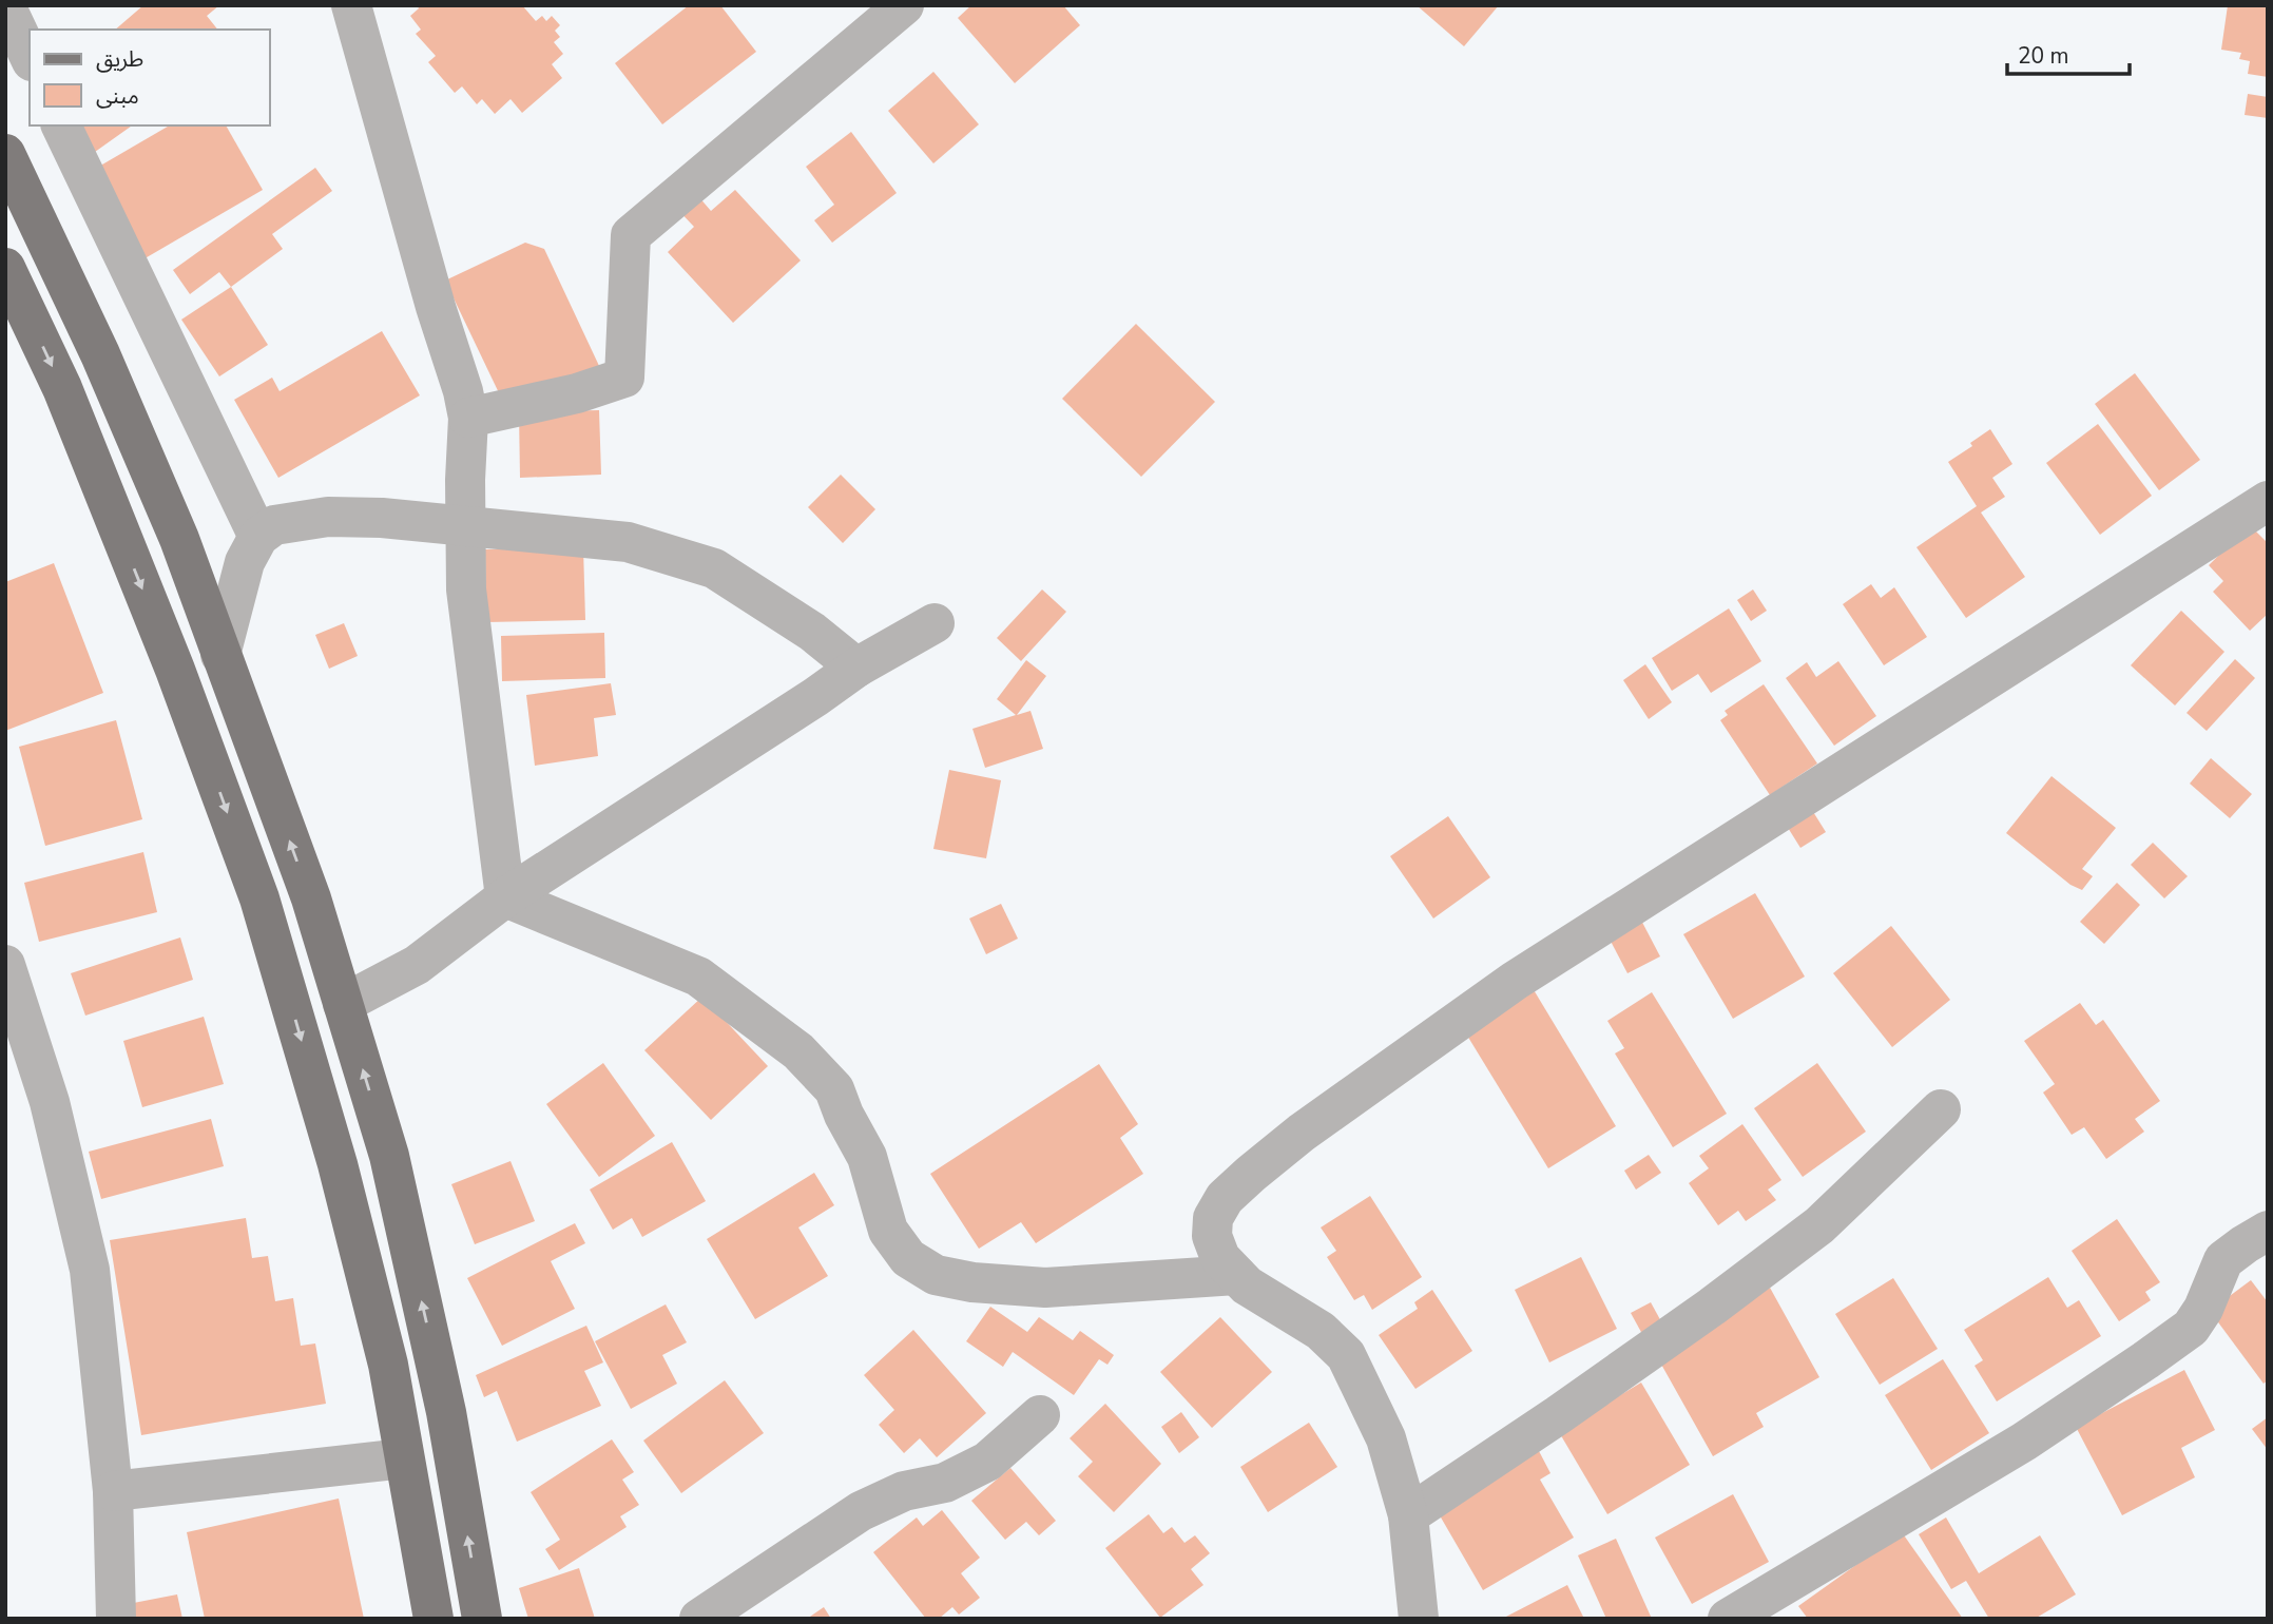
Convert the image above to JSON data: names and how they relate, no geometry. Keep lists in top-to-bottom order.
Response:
{
  "legend": ["طريق", "مبنى"],
  "scale_bar": "20 m"
}
